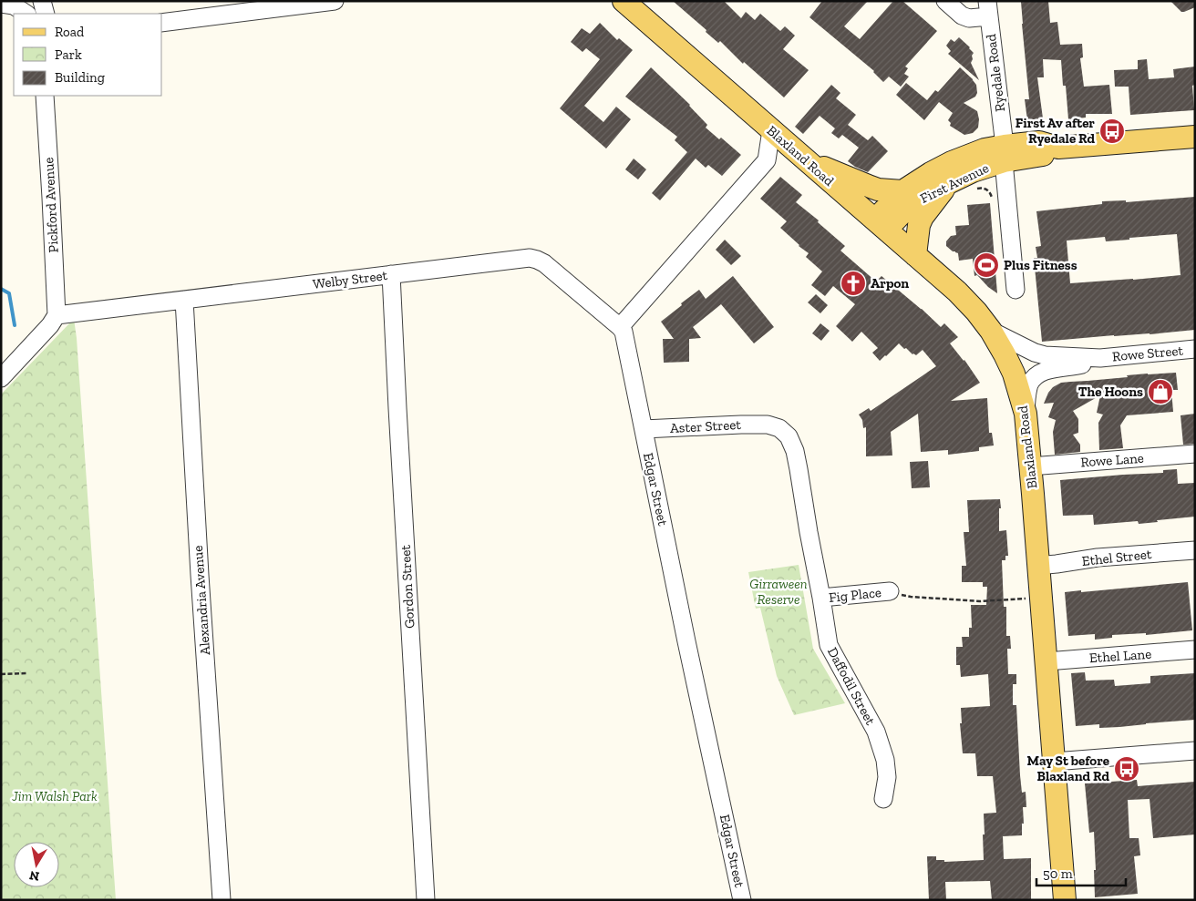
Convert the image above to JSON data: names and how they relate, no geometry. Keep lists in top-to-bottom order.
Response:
{
  "streets": {
    "main road": ["Blaxland Road", "First Avenue"],
    "street": [
      "Ryedale Road",
      "Pickford Avenue",
      "Welby Street",
      "Rowe Street",
      "Aster Street",
      "Rowe Lane",
      "Edgar Street",
      "Ethel Street",
      "Gordon Street",
      "Fig Place",
      "Alexandria Avenue",
      "Ethel Lane",
      "Daffodil Street"
    ]
  },
  "crossings": [
    ["Ryedale Road", "First Avenue"],
    ["Blaxland Road", "First Avenue"],
    ["Blaxland Road", "Rowe Street"],
    ["Blaxland Road", "Rowe Lane"],
    ["Blaxland Road", "Ethel Street"],
    ["Blaxland Road", "Ethel Lane"],
    ["Pickford Avenue", "Welby Street"],
    ["Welby Street", "Edgar Street"],
    ["Welby Street", "Gordon Street"],
    ["Welby Street", "Alexandria Avenue"],
    ["Aster Street", "Edgar Street"],
    ["Aster Street", "Daffodil Street"],
    ["Fig Place", "Daffodil Street"]
  ],
  "parks": ["Girraween Reserve", "Jim Walsh Park"],
  "places": {
    "bus stop": ["First Av after Ryedale Rd", "May St before Blaxland Rd"],
    "sports": ["Plus Fitness"],
    "church": ["Arpon"],
    "shop": ["The Hoons"]
  },
  "legend": ["Road", "Park", "Building"],
  "scale_bar": "50 m",
  "north": "bottom"
}
